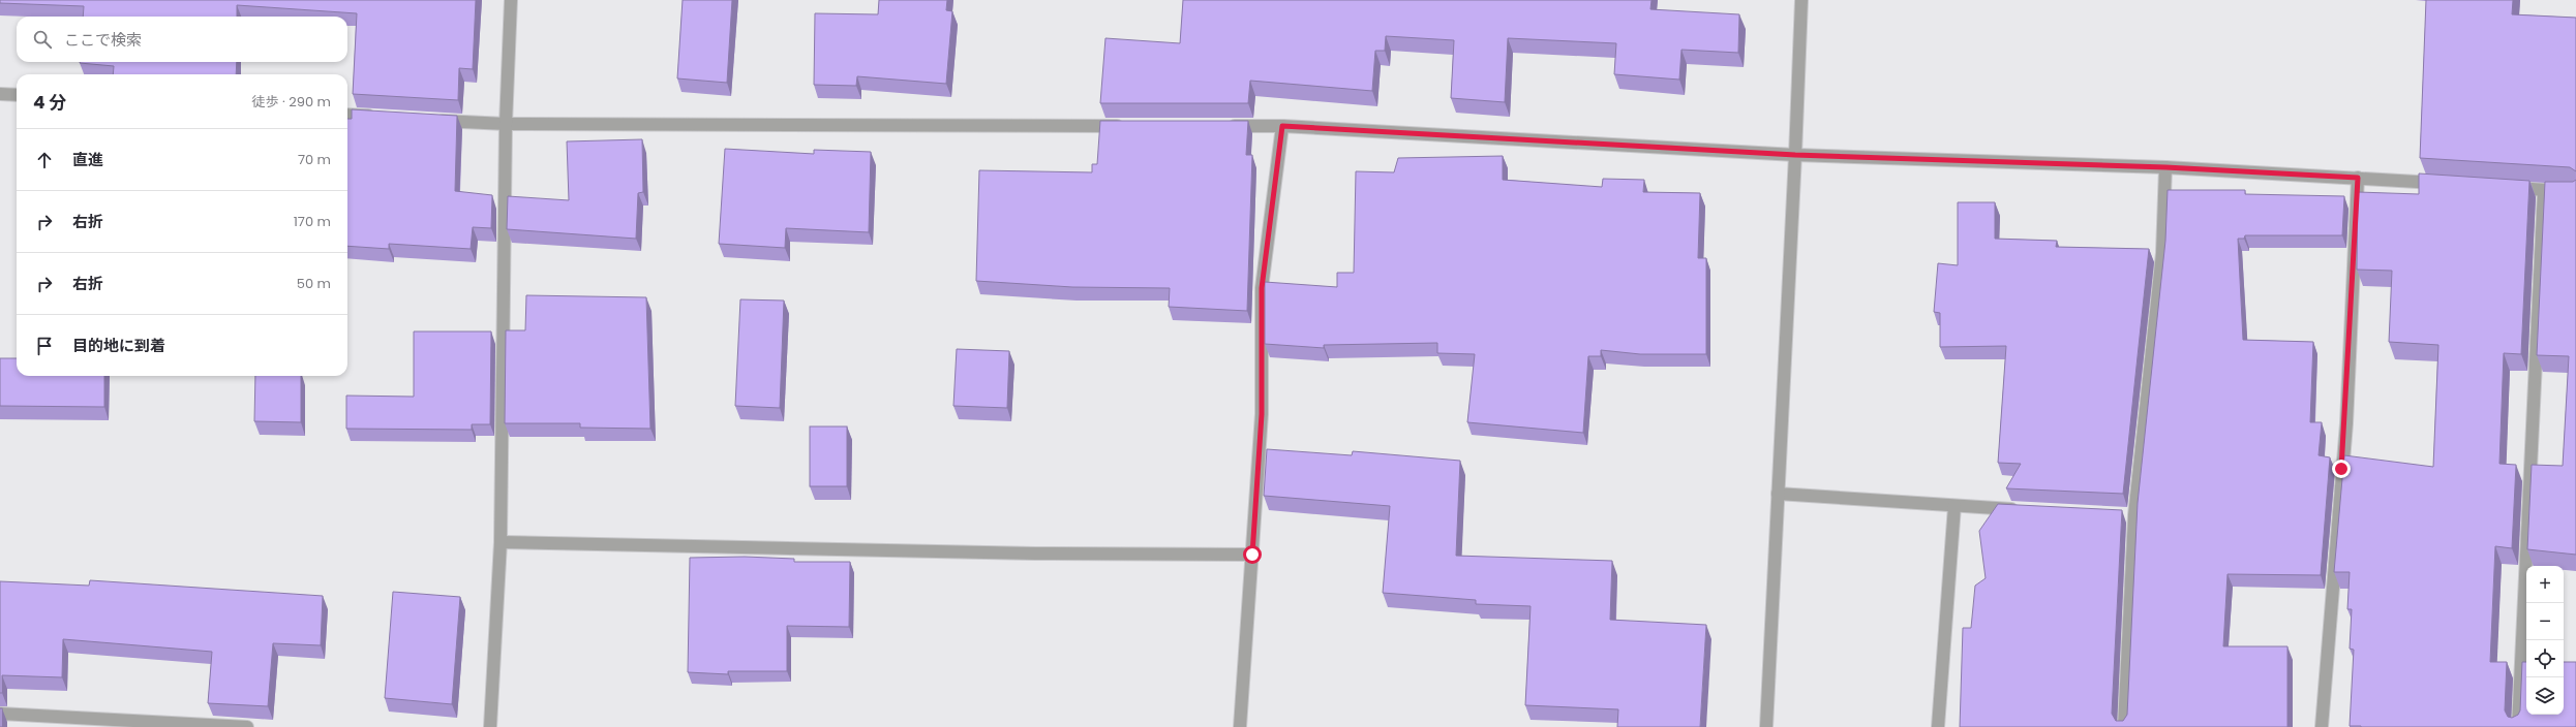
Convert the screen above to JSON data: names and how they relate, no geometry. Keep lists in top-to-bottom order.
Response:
{
  "page": {
    "search": "ここで検索",
    "heading": ["4 分", "徒歩 · 290 m"],
    "list": [
      ["直進", "70 m"],
      ["右折", "170 m"],
      ["右折", "50 m"],
      "目的地に到着"
    ],
    "map_buttons": ["+", "−"]
  }
}
